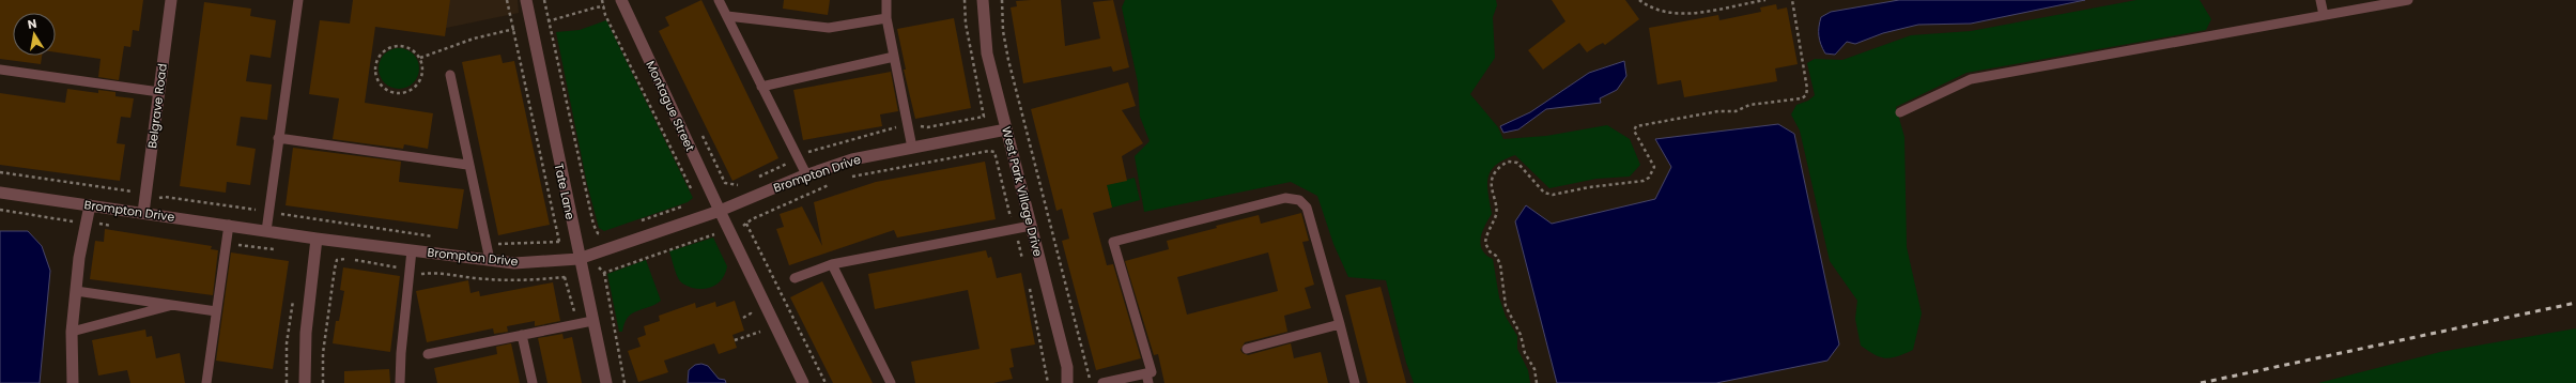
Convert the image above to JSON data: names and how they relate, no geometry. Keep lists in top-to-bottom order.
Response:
{
  "streets": {
    "street": [
      "Belgrave Road",
      "Montague Street",
      "Brompton Drive",
      "Tate Lane",
      "West Park Village Drive"
    ]
  },
  "crossings": [
    ["Belgrave Road", "Brompton Drive"],
    ["Montague Street", "Brompton Drive"],
    ["Brompton Drive", "Tate Lane"],
    ["Brompton Drive", "West Park Village Drive"]
  ],
  "north": "top"
}
